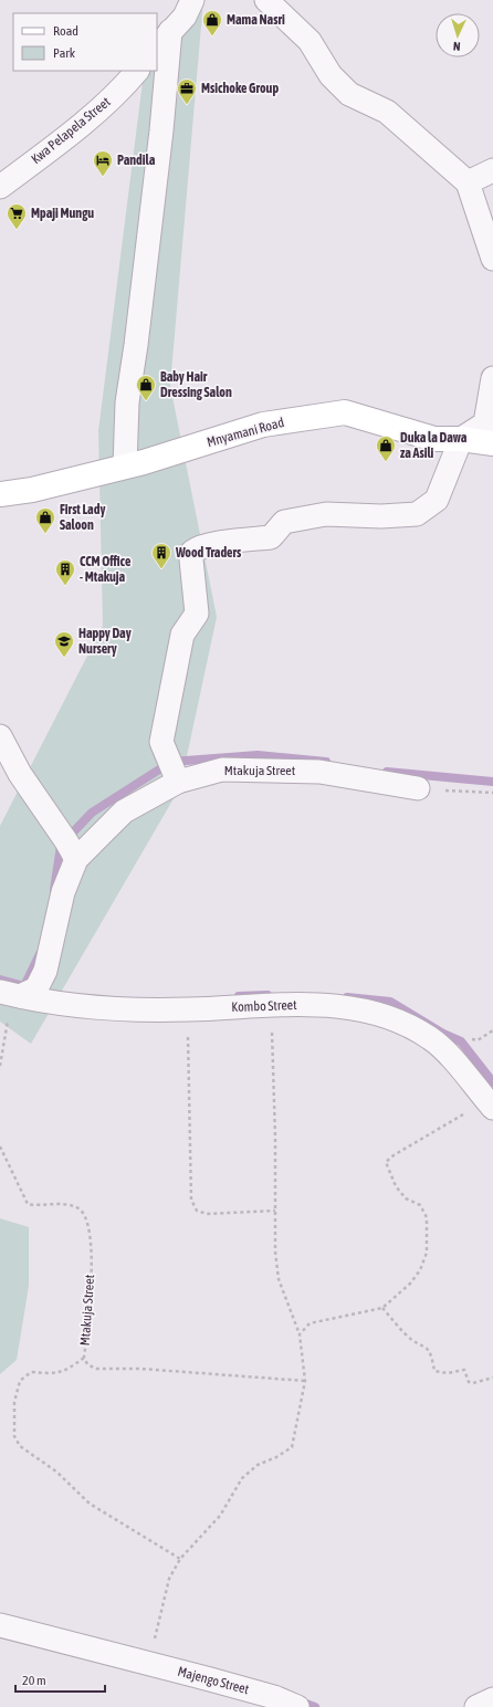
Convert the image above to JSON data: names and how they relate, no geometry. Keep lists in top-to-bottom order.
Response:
{
  "streets": {
    "street": [
      "Kwa Pelapela Street",
      "Mnyamani Road",
      "Mtakuja Street",
      "Kombo Street",
      "Majengo Street"
    ]
  },
  "crossings": [
    ["Mtakuja Street", "Kombo Street"]
  ],
  "places": {
    "shop": [
      "Mama Nasri",
      "Baby Hair Dressing Salon",
      "Duka la Dawa za Asili",
      "First Lady Saloon"
    ],
    "office": ["Msichoke Group"],
    "hotel": ["Pandila"],
    "supermarket": ["Mpaji Mungu"],
    "building": ["Wood Traders", "CCM Office - Mtakuja"],
    "school or university": ["Happy Day Nursery"]
  },
  "legend": ["Road", "Park"],
  "scale_bar": "20 m",
  "north": "bottom"
}
